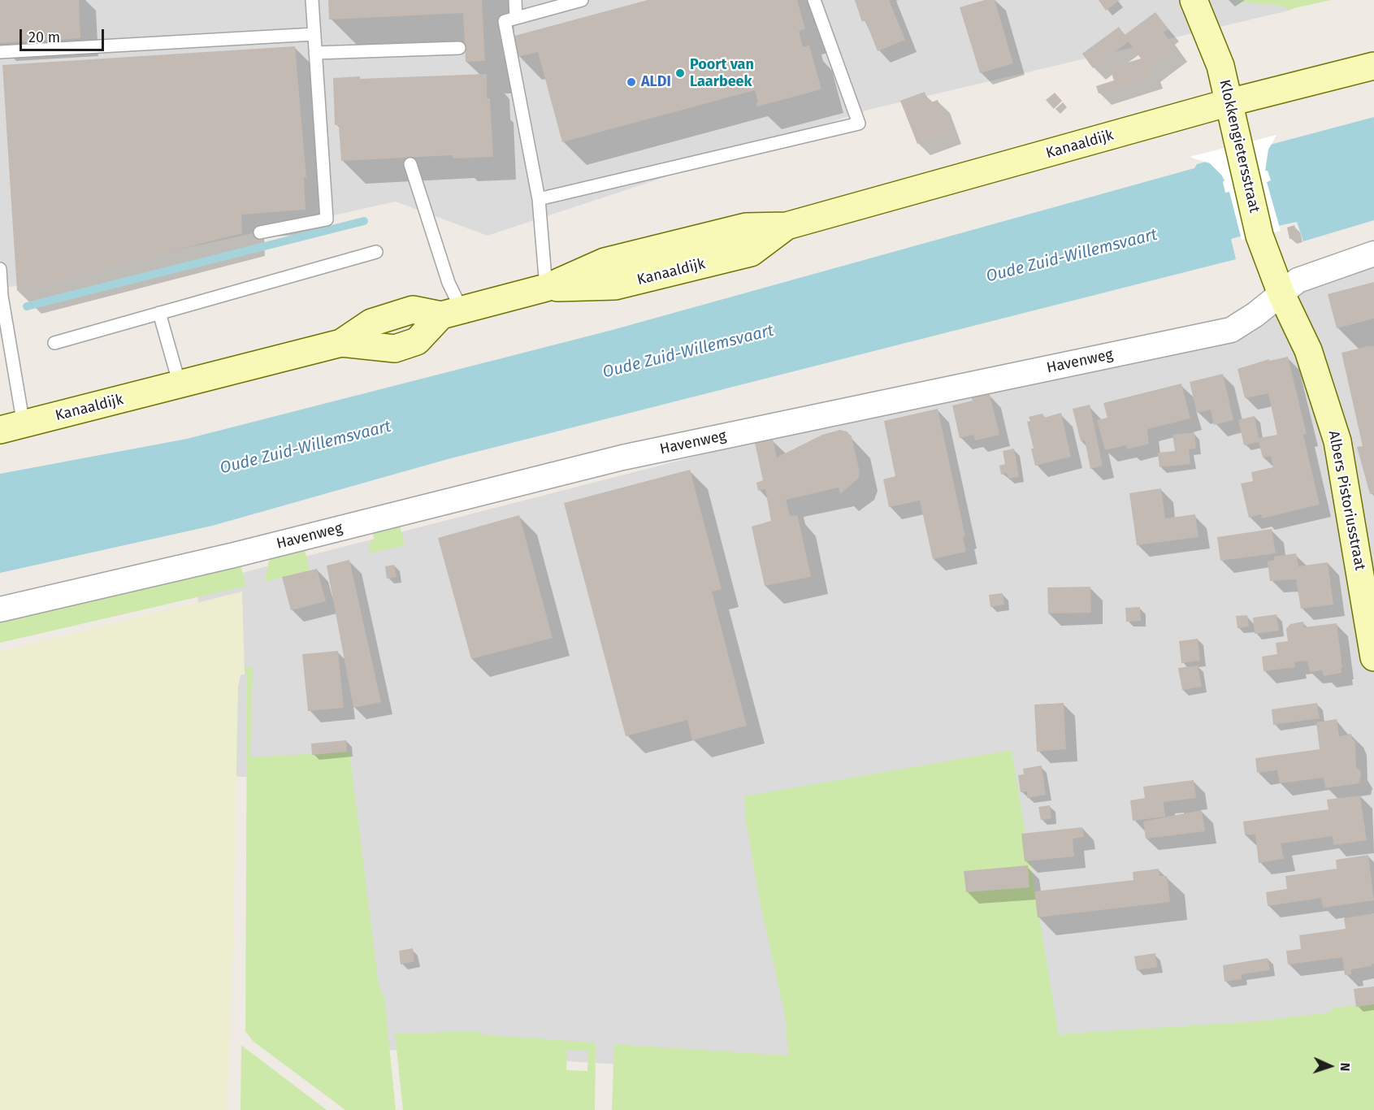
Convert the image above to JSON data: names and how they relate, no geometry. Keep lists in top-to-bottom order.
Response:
{
  "streets": {
    "main road": ["Kanaaldijk", "Klokkengietersstraat", "Albers Pistoriusstraat"],
    "street": ["Havenweg"]
  },
  "crossings": [
    ["Kanaaldijk", "Klokkengietersstraat"],
    ["Klokkengietersstraat", "Havenweg"],
    ["Klokkengietersstraat", "Albers Pistoriusstraat"],
    ["Havenweg", "Albers Pistoriusstraat"]
  ],
  "water": ["Oude Zuid-Willemsvaart"],
  "places": ["Poort van Laarbeek", "ALDI"],
  "scale_bar": "20 m",
  "north": "right"
}
